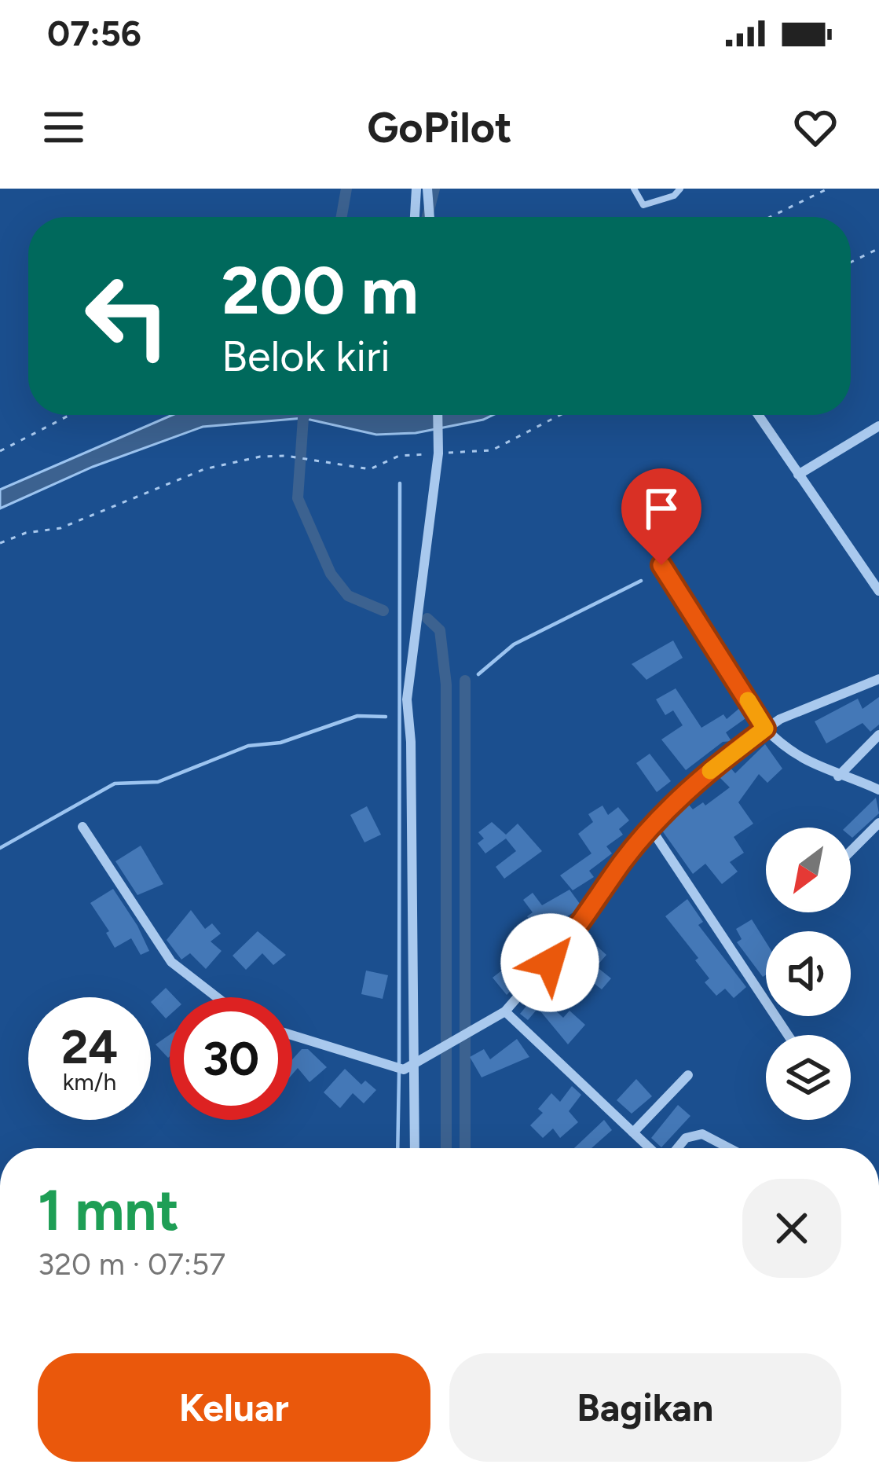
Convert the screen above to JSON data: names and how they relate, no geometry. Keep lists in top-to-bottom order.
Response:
{
  "north": "bottom left",
  "page": {
    "status": "07:56",
    "header": "GoPilot",
    "turn": ["200 m", "Belok kiri"],
    "speed": "24 km/h",
    "limit": "30",
    "heading": ["1 mnt", "320 m · 07:57"],
    "buttons": ["Keluar", "Bagikan"]
  }
}
